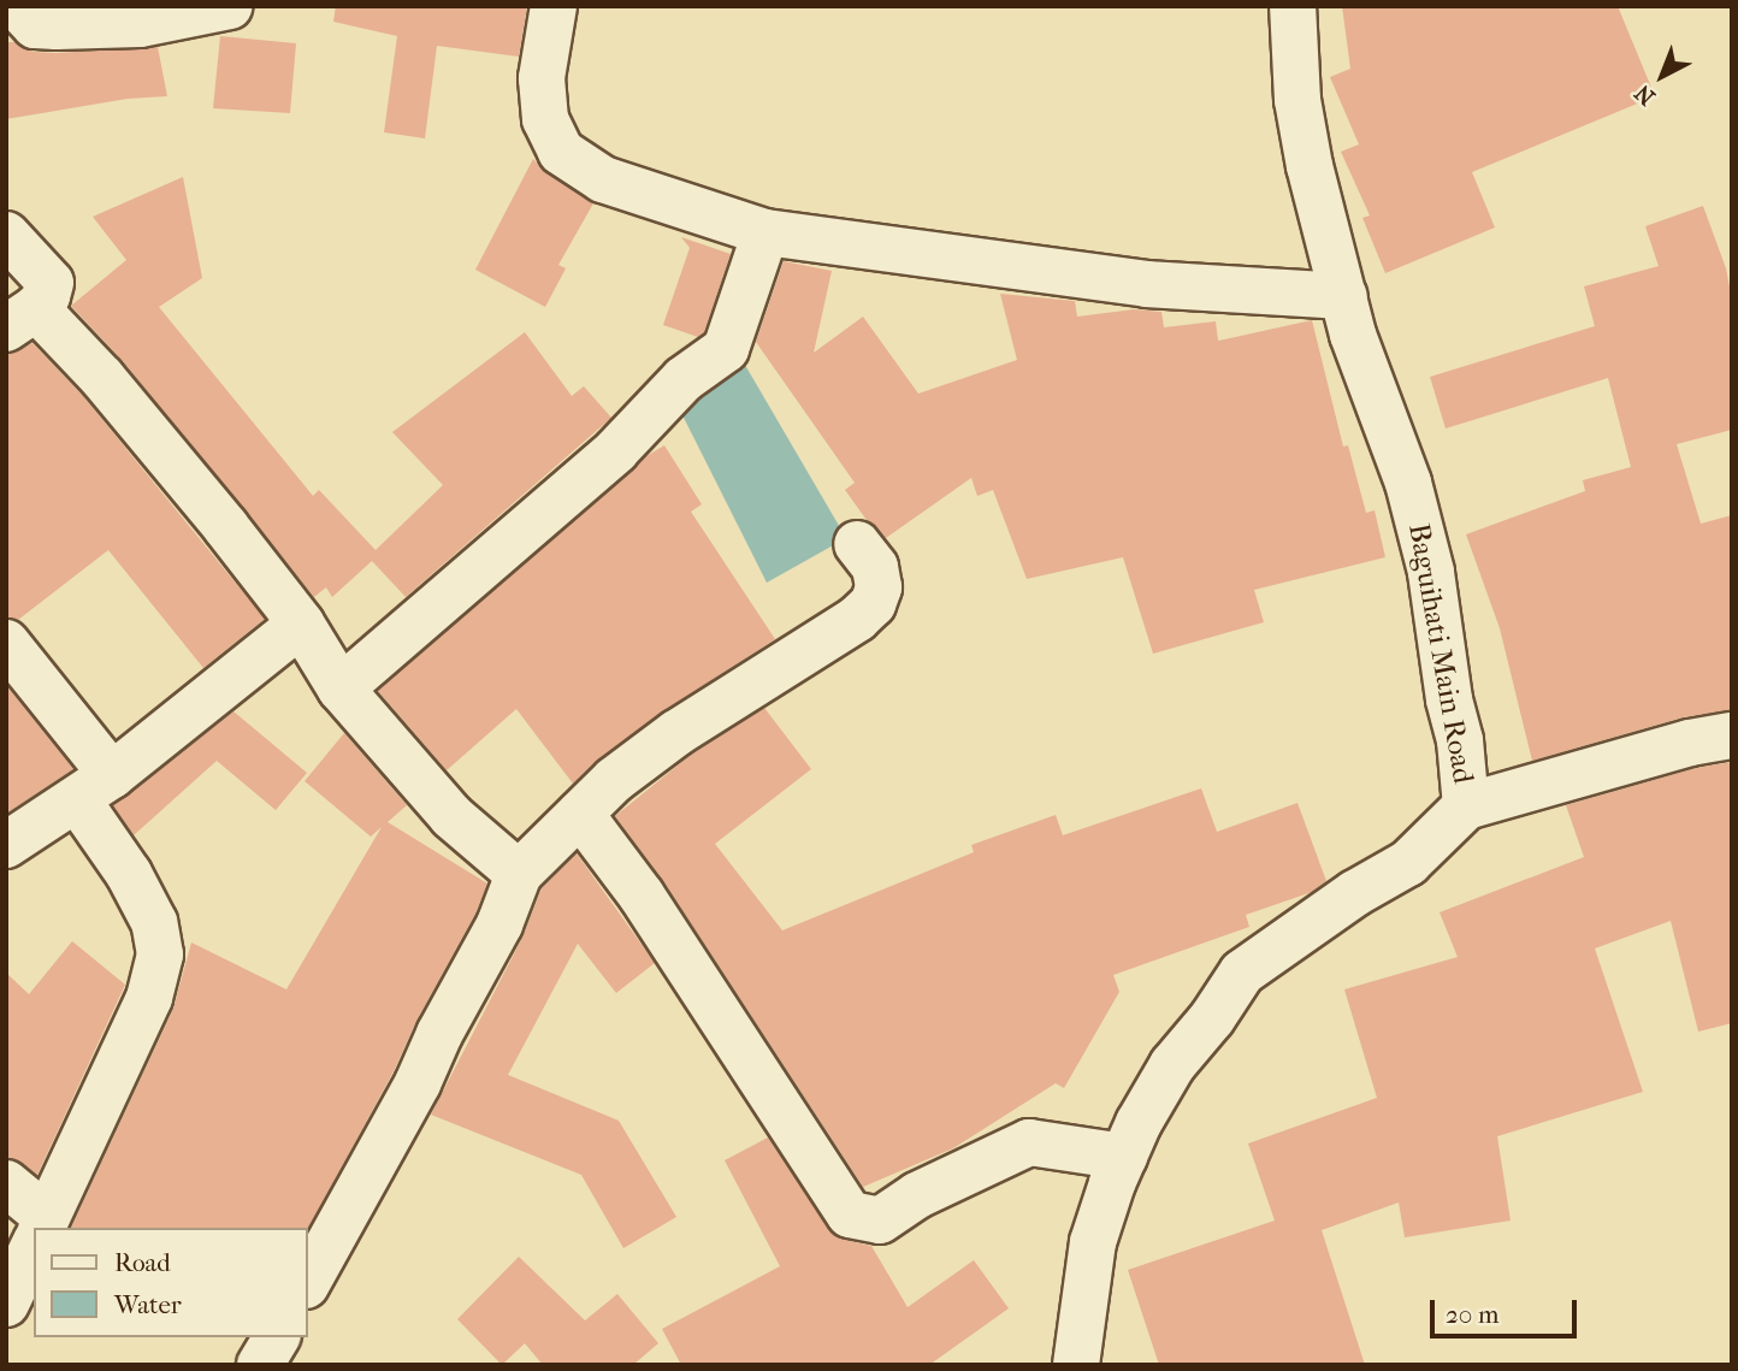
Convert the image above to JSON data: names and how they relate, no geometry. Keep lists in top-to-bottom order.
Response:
{
  "streets": {
    "street": ["Baguihati Main Road"]
  },
  "legend": ["Road", "Water"],
  "scale_bar": "20 m",
  "north": "bottom left"
}
